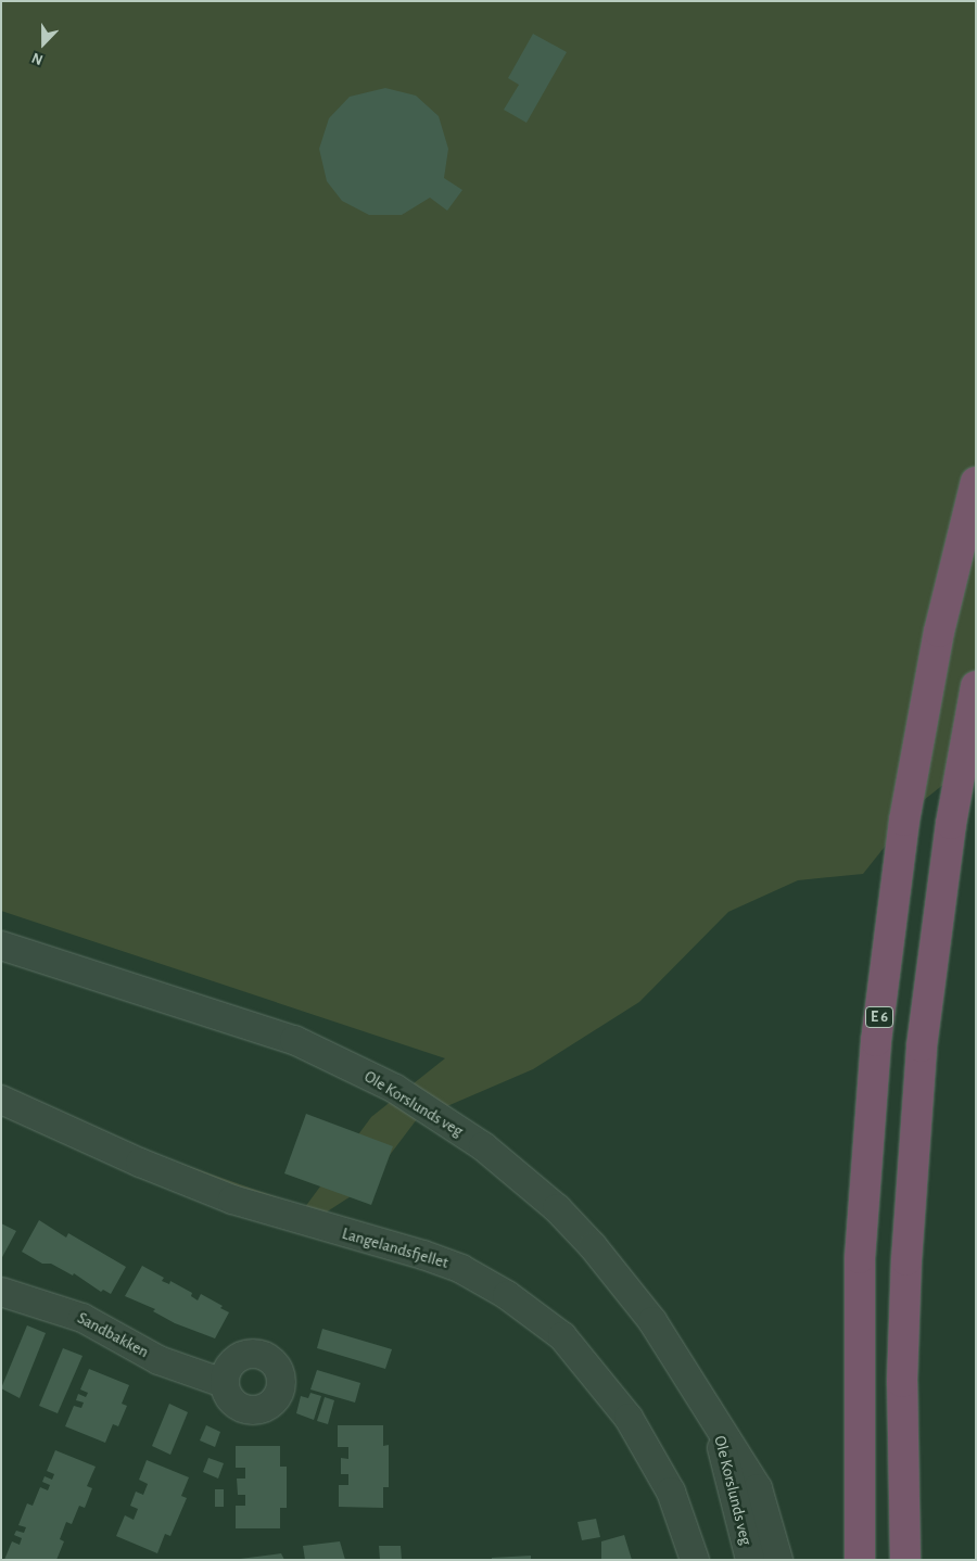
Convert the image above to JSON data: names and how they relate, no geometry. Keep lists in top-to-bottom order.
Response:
{
  "streets": {
    "highway": ["E 6"],
    "street": ["Ole Korslunds veg", "Langelandsfjellet", "Sandbakken"]
  },
  "north": "bottom"
}
